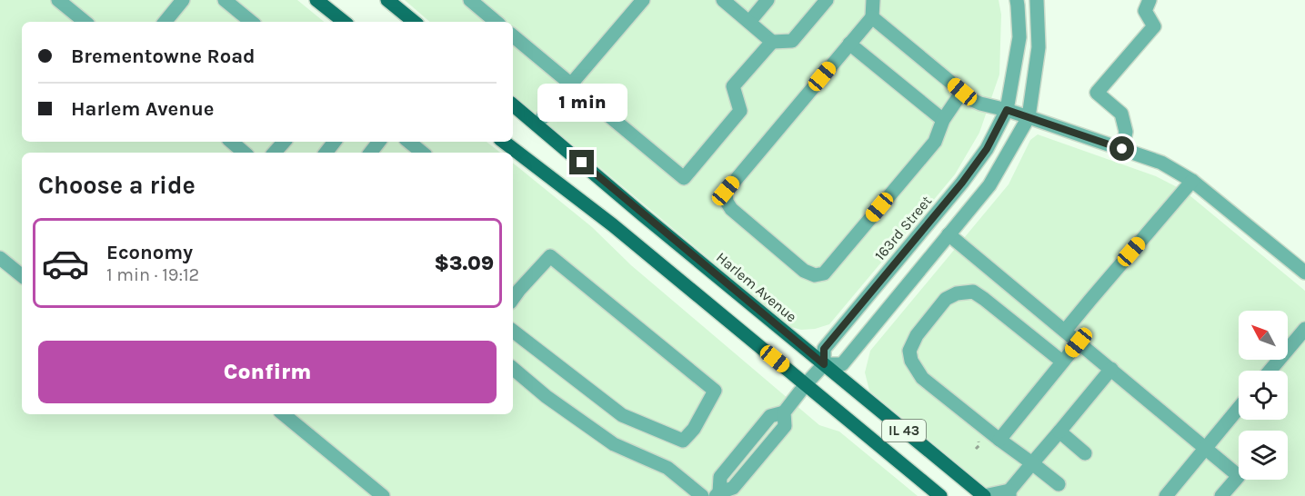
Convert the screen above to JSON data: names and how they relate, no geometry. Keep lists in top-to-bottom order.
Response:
{
  "streets": {
    "main road": ["Harlem Avenue", "IL 43"],
    "street": ["163rd Street"]
  },
  "crossings": [
    ["163rd Street", "Harlem Avenue"],
    ["163rd Street", "IL 43"]
  ],
  "north": "top left",
  "page": {
    "banner": ["Brementowne Road", "Harlem Avenue"],
    "bubble": "1 min",
    "heading": "Choose a ride",
    "list": [
      {
        "name": "Economy",
        "note": "1 min · 19:12",
        "value": "$3.09"
      }
    ],
    "buttons": "Confirm"
  }
}
